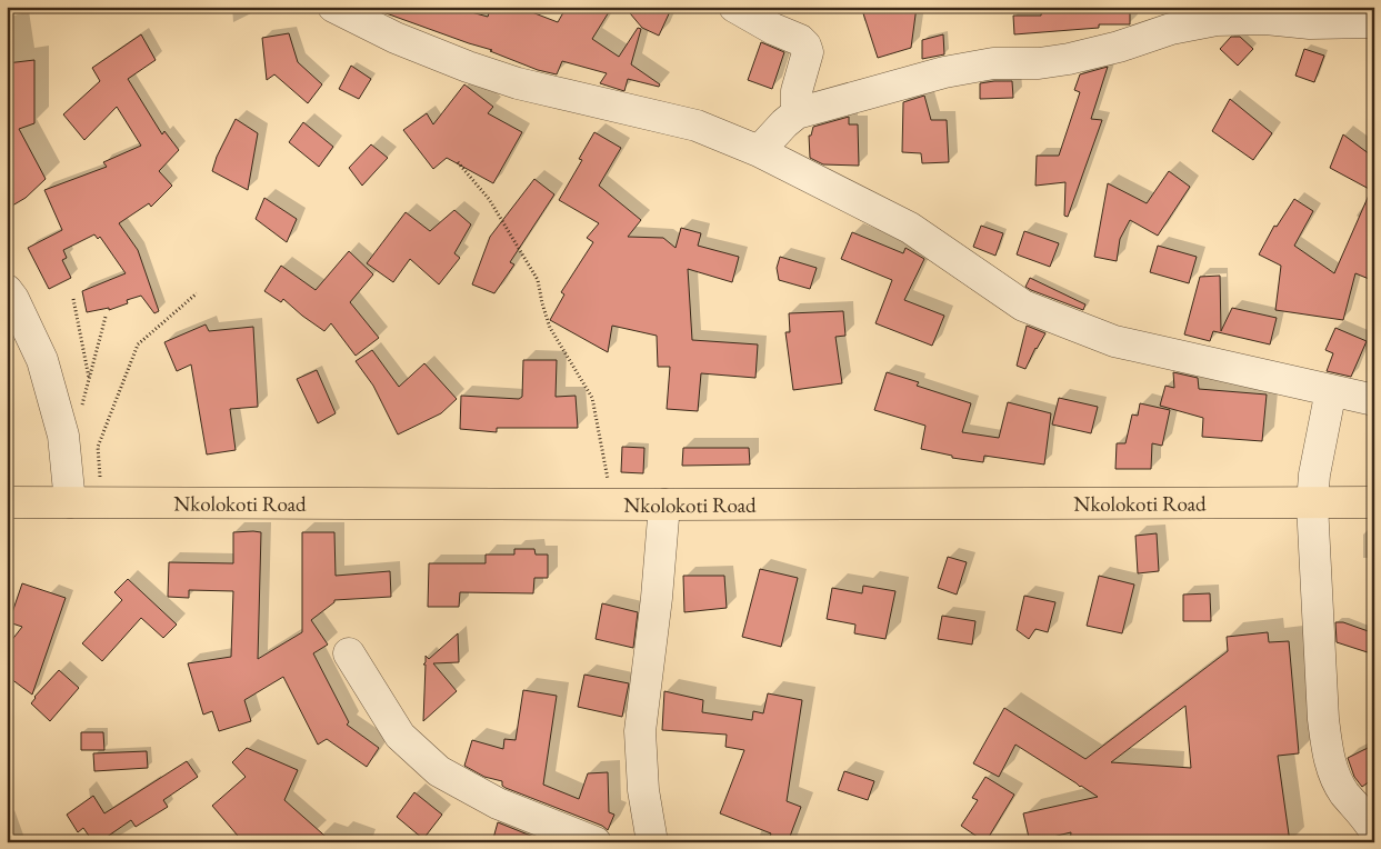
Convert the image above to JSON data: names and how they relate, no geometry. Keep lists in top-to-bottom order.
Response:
{
  "streets": {
    "main road": ["Nkolokoti Road"]
  }
}
